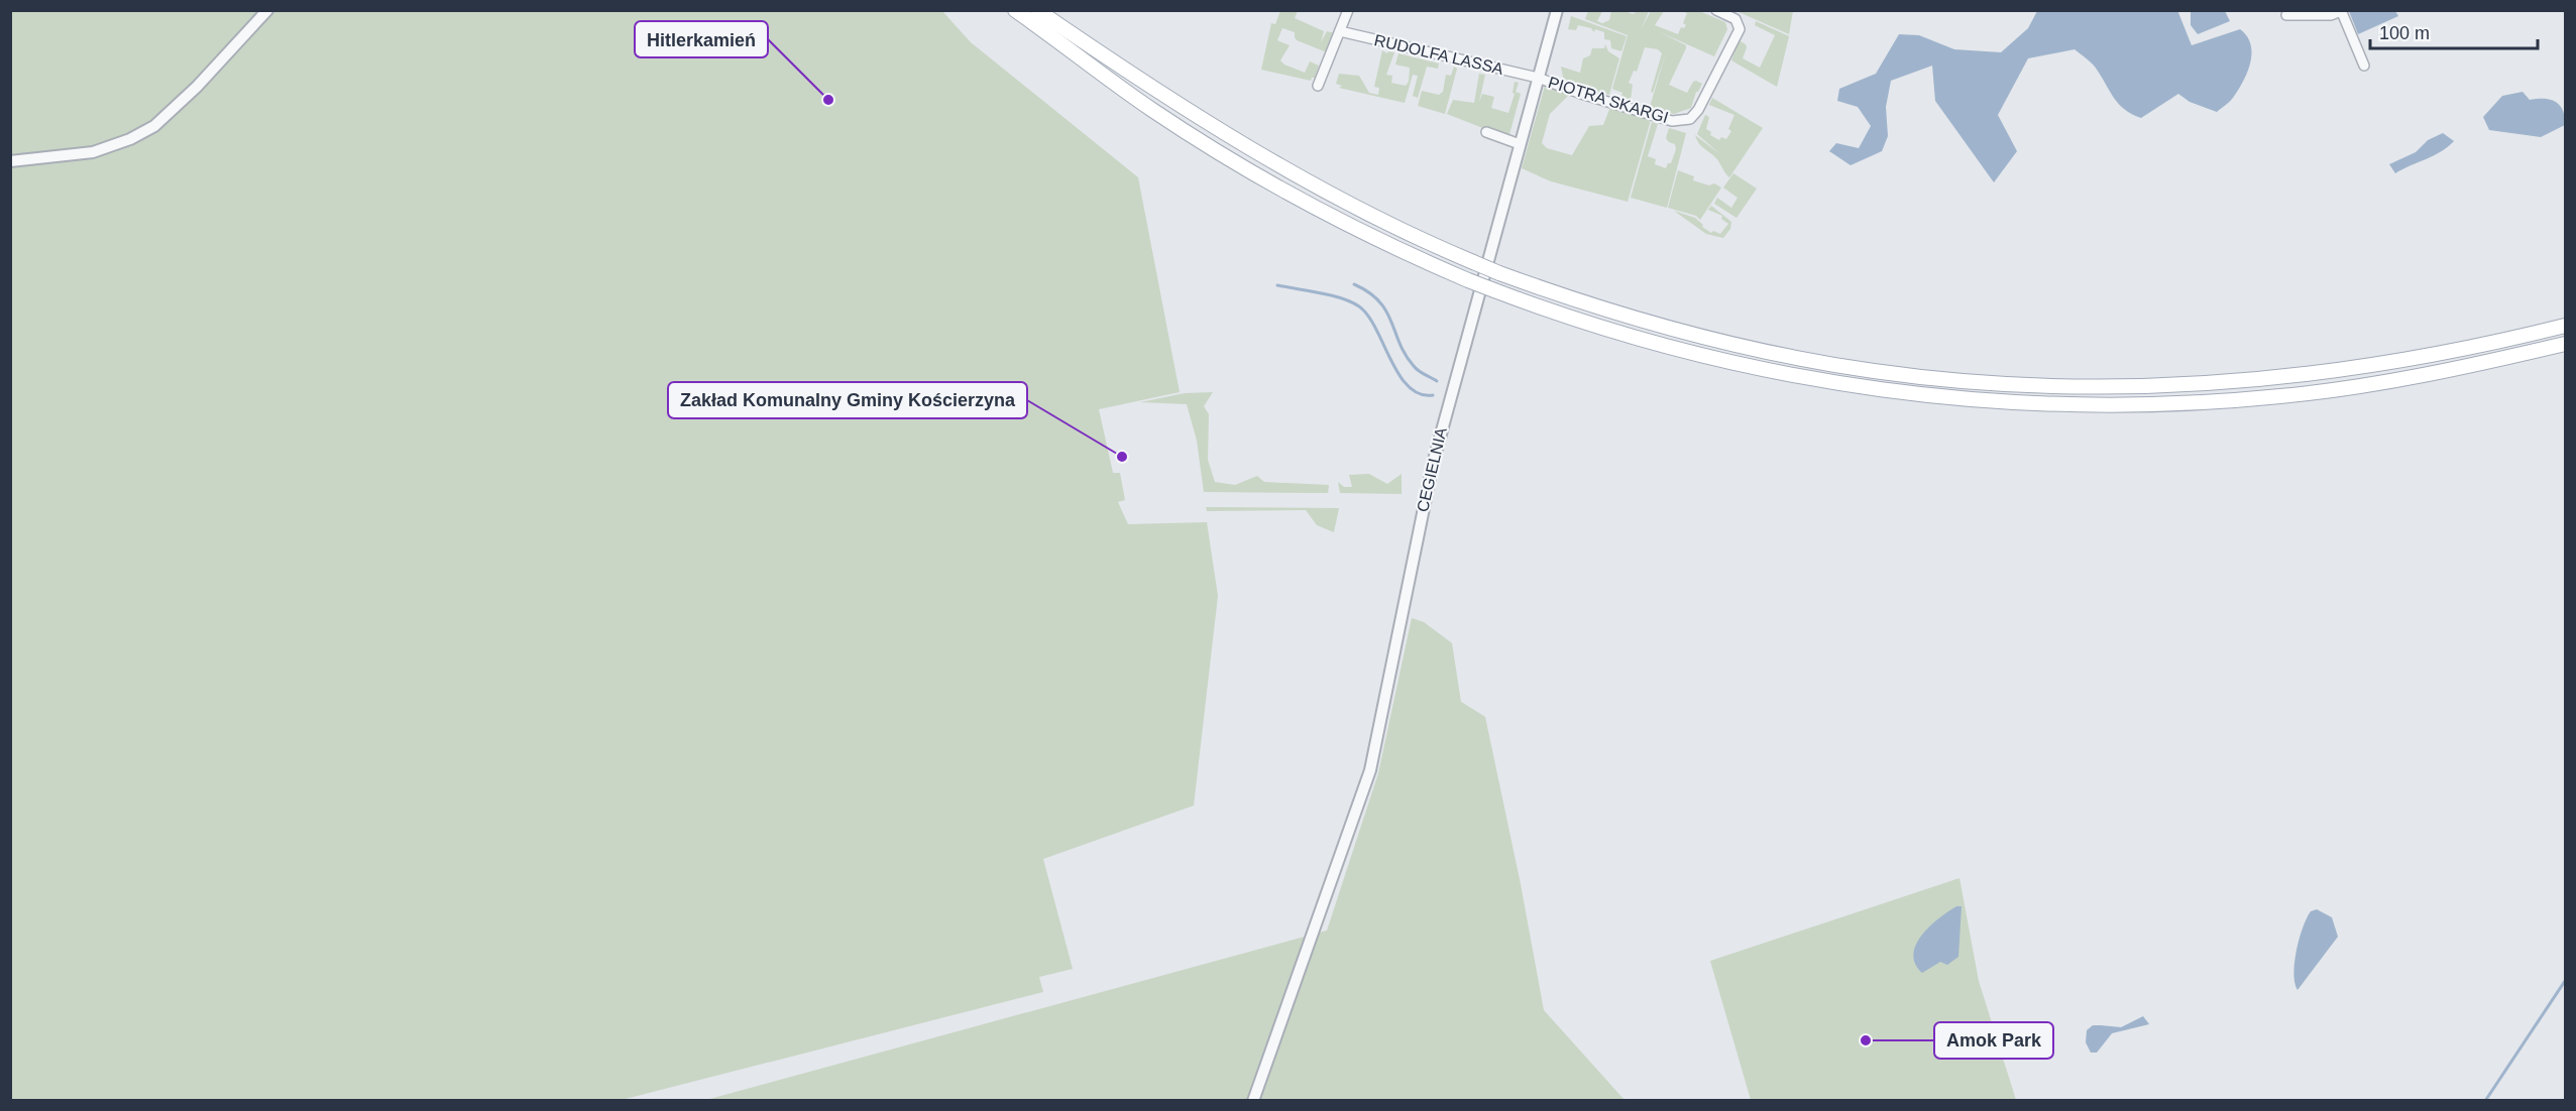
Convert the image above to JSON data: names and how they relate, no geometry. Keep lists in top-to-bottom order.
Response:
{
  "streets": {
    "street": ["RUDOLFA LASSA", "PIOTRA SKARGI", "CEGIELNIA"]
  },
  "crossings": [
    ["RUDOLFA LASSA", "PIOTRA SKARGI"],
    ["RUDOLFA LASSA", "CEGIELNIA"],
    ["PIOTRA SKARGI", "CEGIELNIA"]
  ],
  "places": ["Hitlerkamień", "Zakład Komunalny Gminy Kościerzyna", "Amok Park"],
  "scale_bar": "100 m"
}
